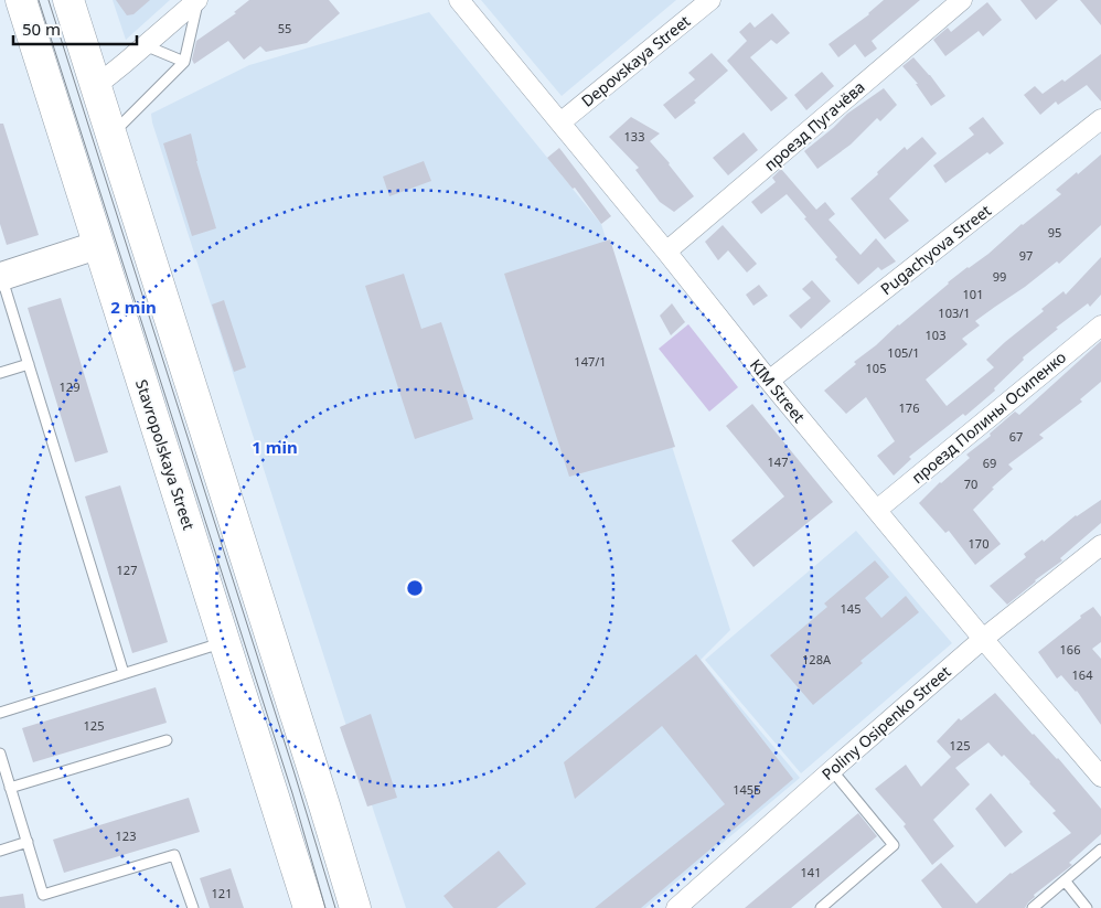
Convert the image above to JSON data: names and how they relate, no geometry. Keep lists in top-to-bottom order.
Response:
{
  "streets": {
    "main road": ["Stavropolskaya Street"],
    "street": [
      "Depovskaya Street",
      "проезд Пугачёва",
      "Pugachyova Street",
      "KIM Street",
      "проезд Полины Осипенко",
      "Poliny Osipenko Street"
    ]
  },
  "crossings": [
    ["Depovskaya Street", "KIM Street"],
    ["проезд Пугачёва", "KIM Street"],
    ["Pugachyova Street", "KIM Street"],
    ["KIM Street", "проезд Полины Осипенко"],
    ["KIM Street", "Poliny Osipenko Street"]
  ],
  "house_numbers": [
    "55",
    "133",
    "95",
    "97",
    "99",
    "101",
    "103/1",
    "103",
    "105/1",
    "147/1",
    "105",
    "129",
    "176",
    "67",
    "147",
    "69",
    "70",
    "170",
    "127",
    "145",
    "166",
    "128А",
    "164",
    "125",
    "125",
    "145Б",
    "123",
    "141",
    "121"
  ],
  "scale_bar": "50 m",
  "rings": ["2 min", "1 min"]
}
